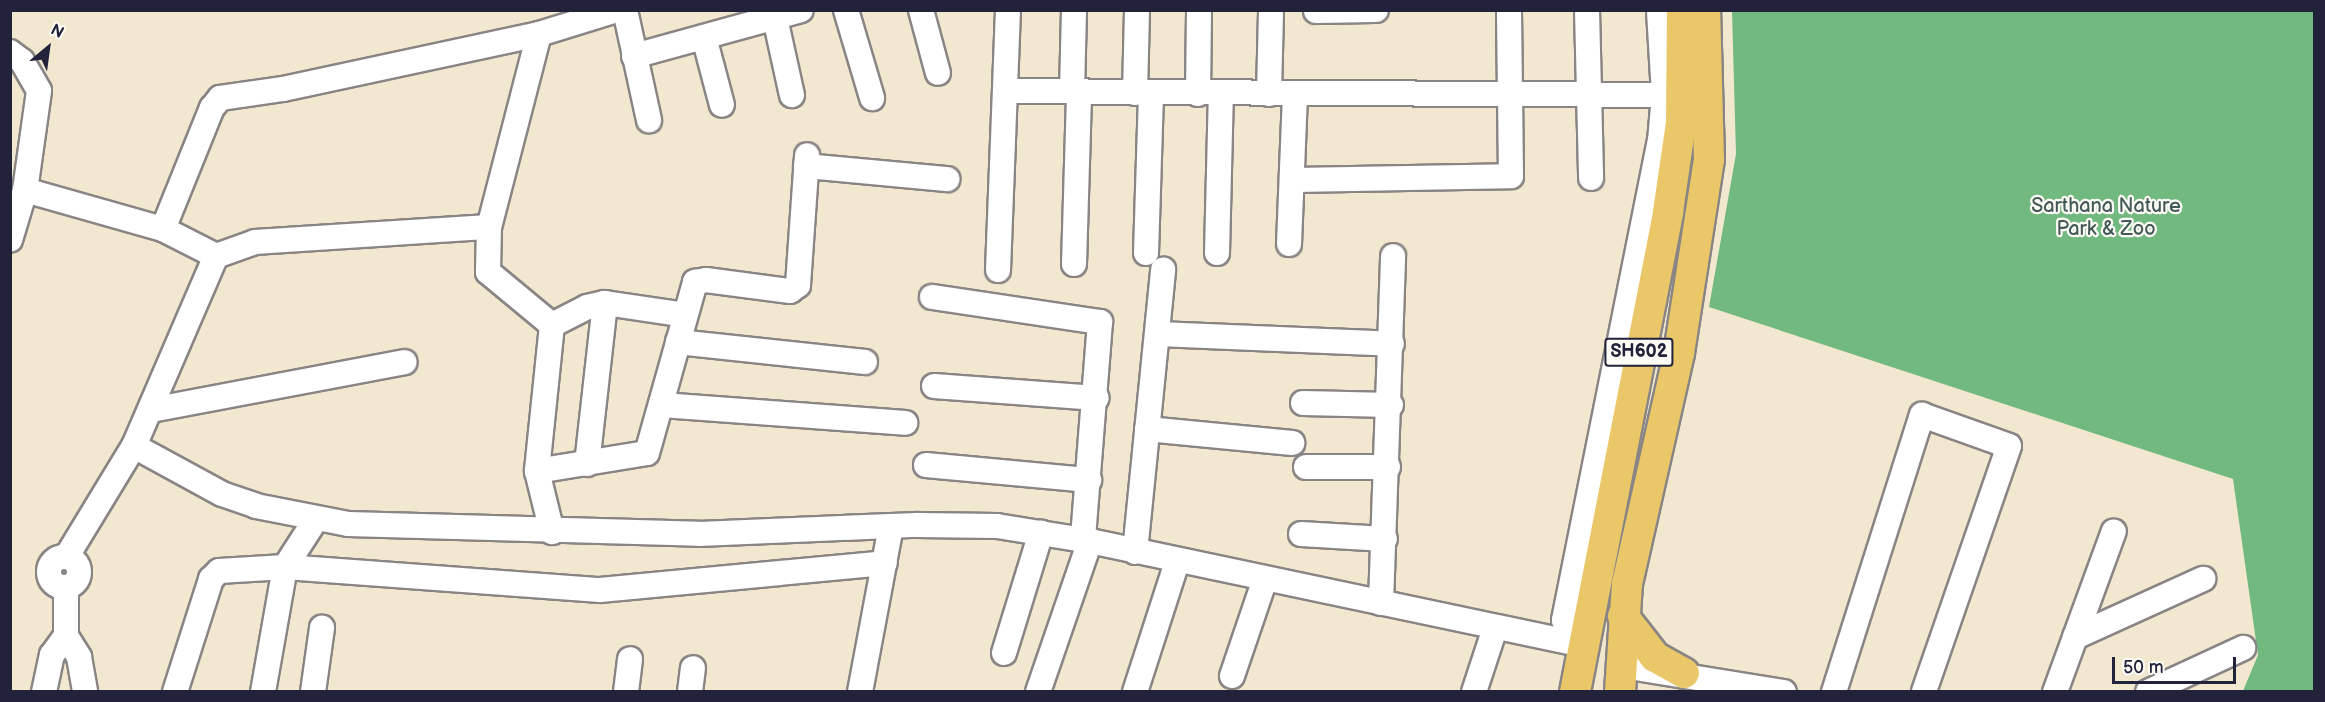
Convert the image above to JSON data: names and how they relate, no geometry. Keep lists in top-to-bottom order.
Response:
{
  "streets": {
    "main road": ["SH602"]
  },
  "parks": ["Sarthana Nature Park & Zoo"],
  "scale_bar": "50 m",
  "north": "top right"
}
